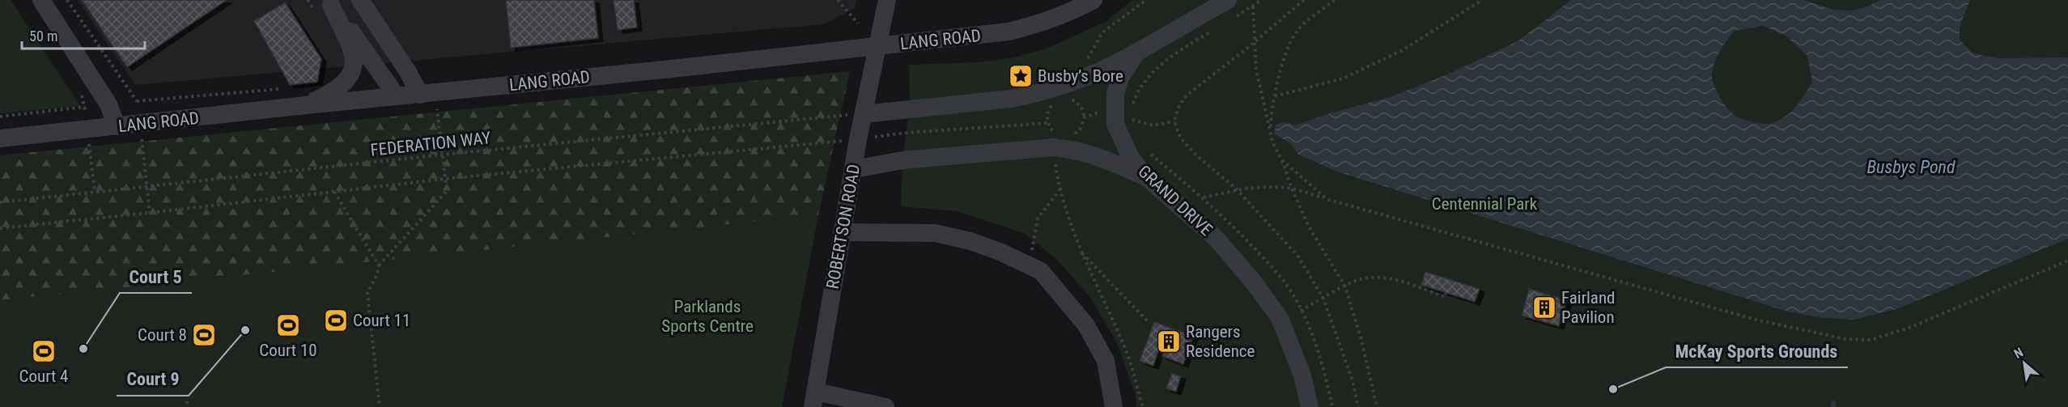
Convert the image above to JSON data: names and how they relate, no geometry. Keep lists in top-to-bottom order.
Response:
{
  "streets": {
    "street": ["LANG ROAD", "GRAND DRIVE", "ROBERTSON ROAD"],
    "path": ["FEDERATION WAY"]
  },
  "crossings": [
    ["LANG ROAD", "ROBERTSON ROAD"],
    ["FEDERATION WAY", "ROBERTSON ROAD"]
  ],
  "water": ["Busbys Pond"],
  "parks": ["Centennial Park", "Parklands Sports Centre"],
  "places": {
    "place": ["Busby’s Bore"],
    "building": ["Fairland Pavilion", "Rangers Residence"],
    "sports": [
      "Court 11",
      "Court 10",
      "Court 8",
      "Court 4"
    ],
    "other": ["Court 9", "Court 5", "McKay Sports Grounds"]
  },
  "scale_bar": "50 m",
  "north": "top left"
}
